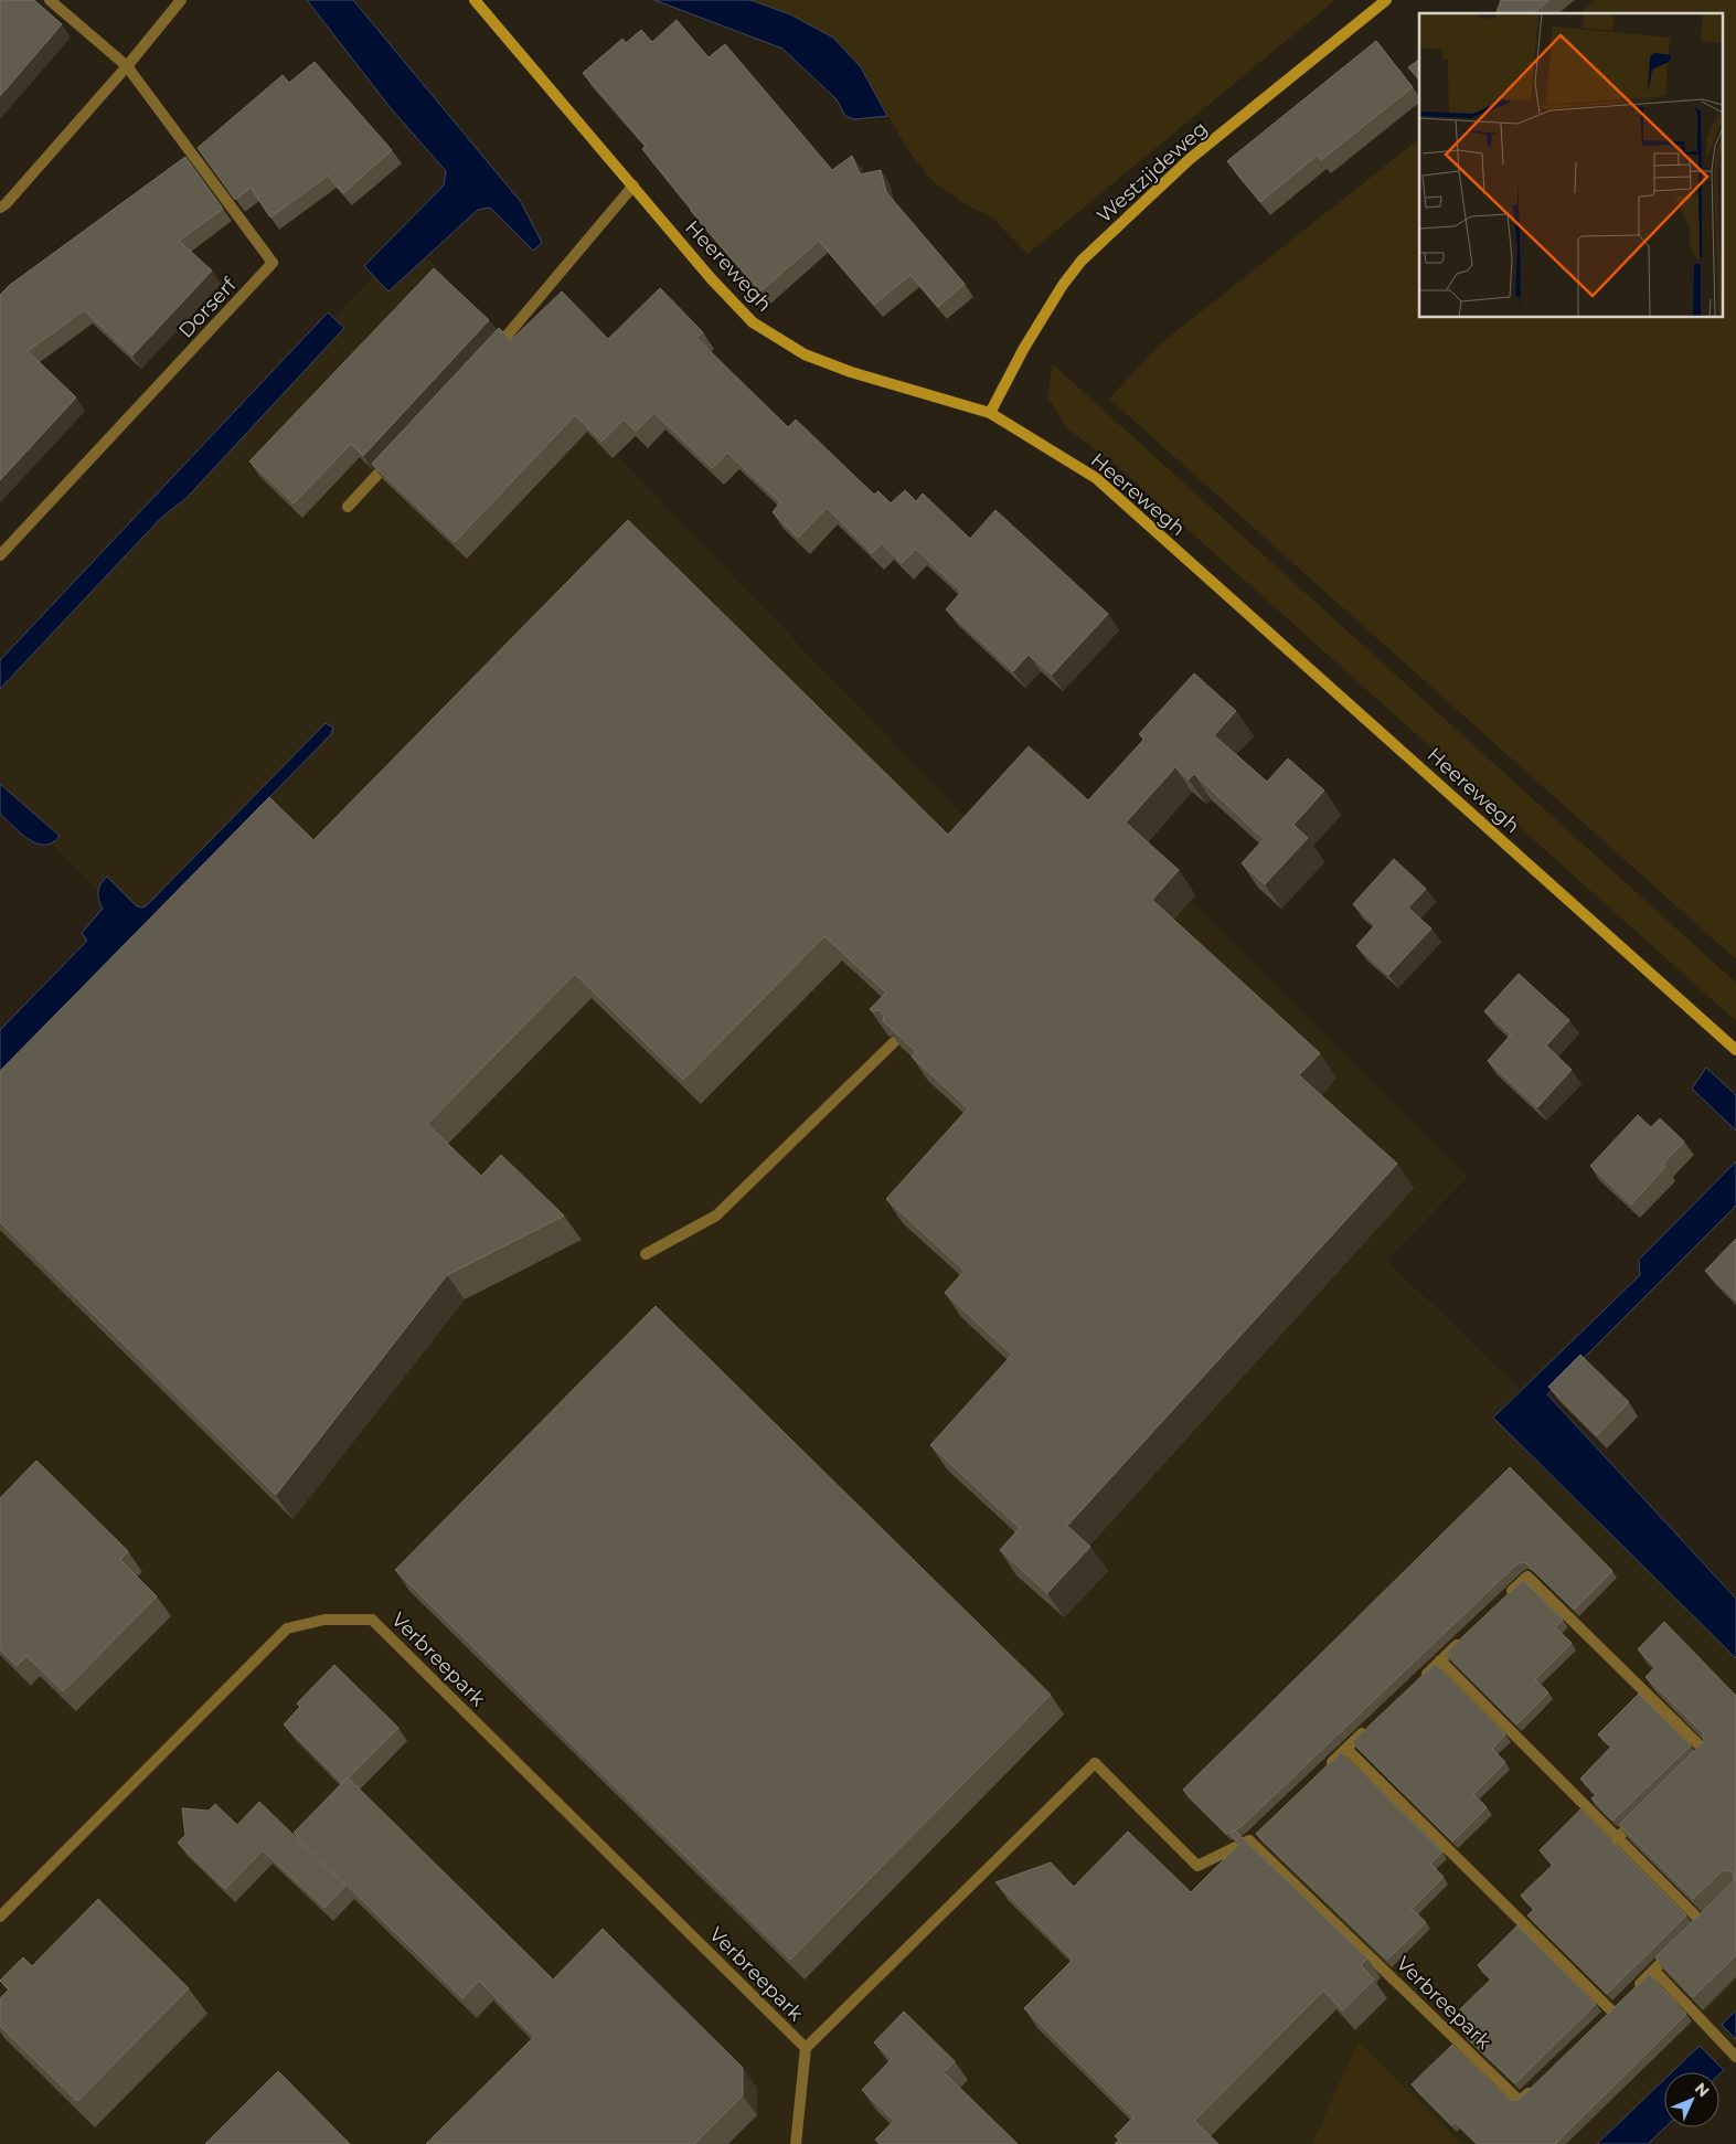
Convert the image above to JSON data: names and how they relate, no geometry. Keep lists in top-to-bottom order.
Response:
{
  "streets": {
    "street": [
      "Westzijdeweg",
      "Heerewegh",
      "Dorserf",
      "Verbreepark"
    ]
  },
  "crossings": [
    ["Westzijdeweg", "Heerewegh"]
  ],
  "north": "top right"
}
